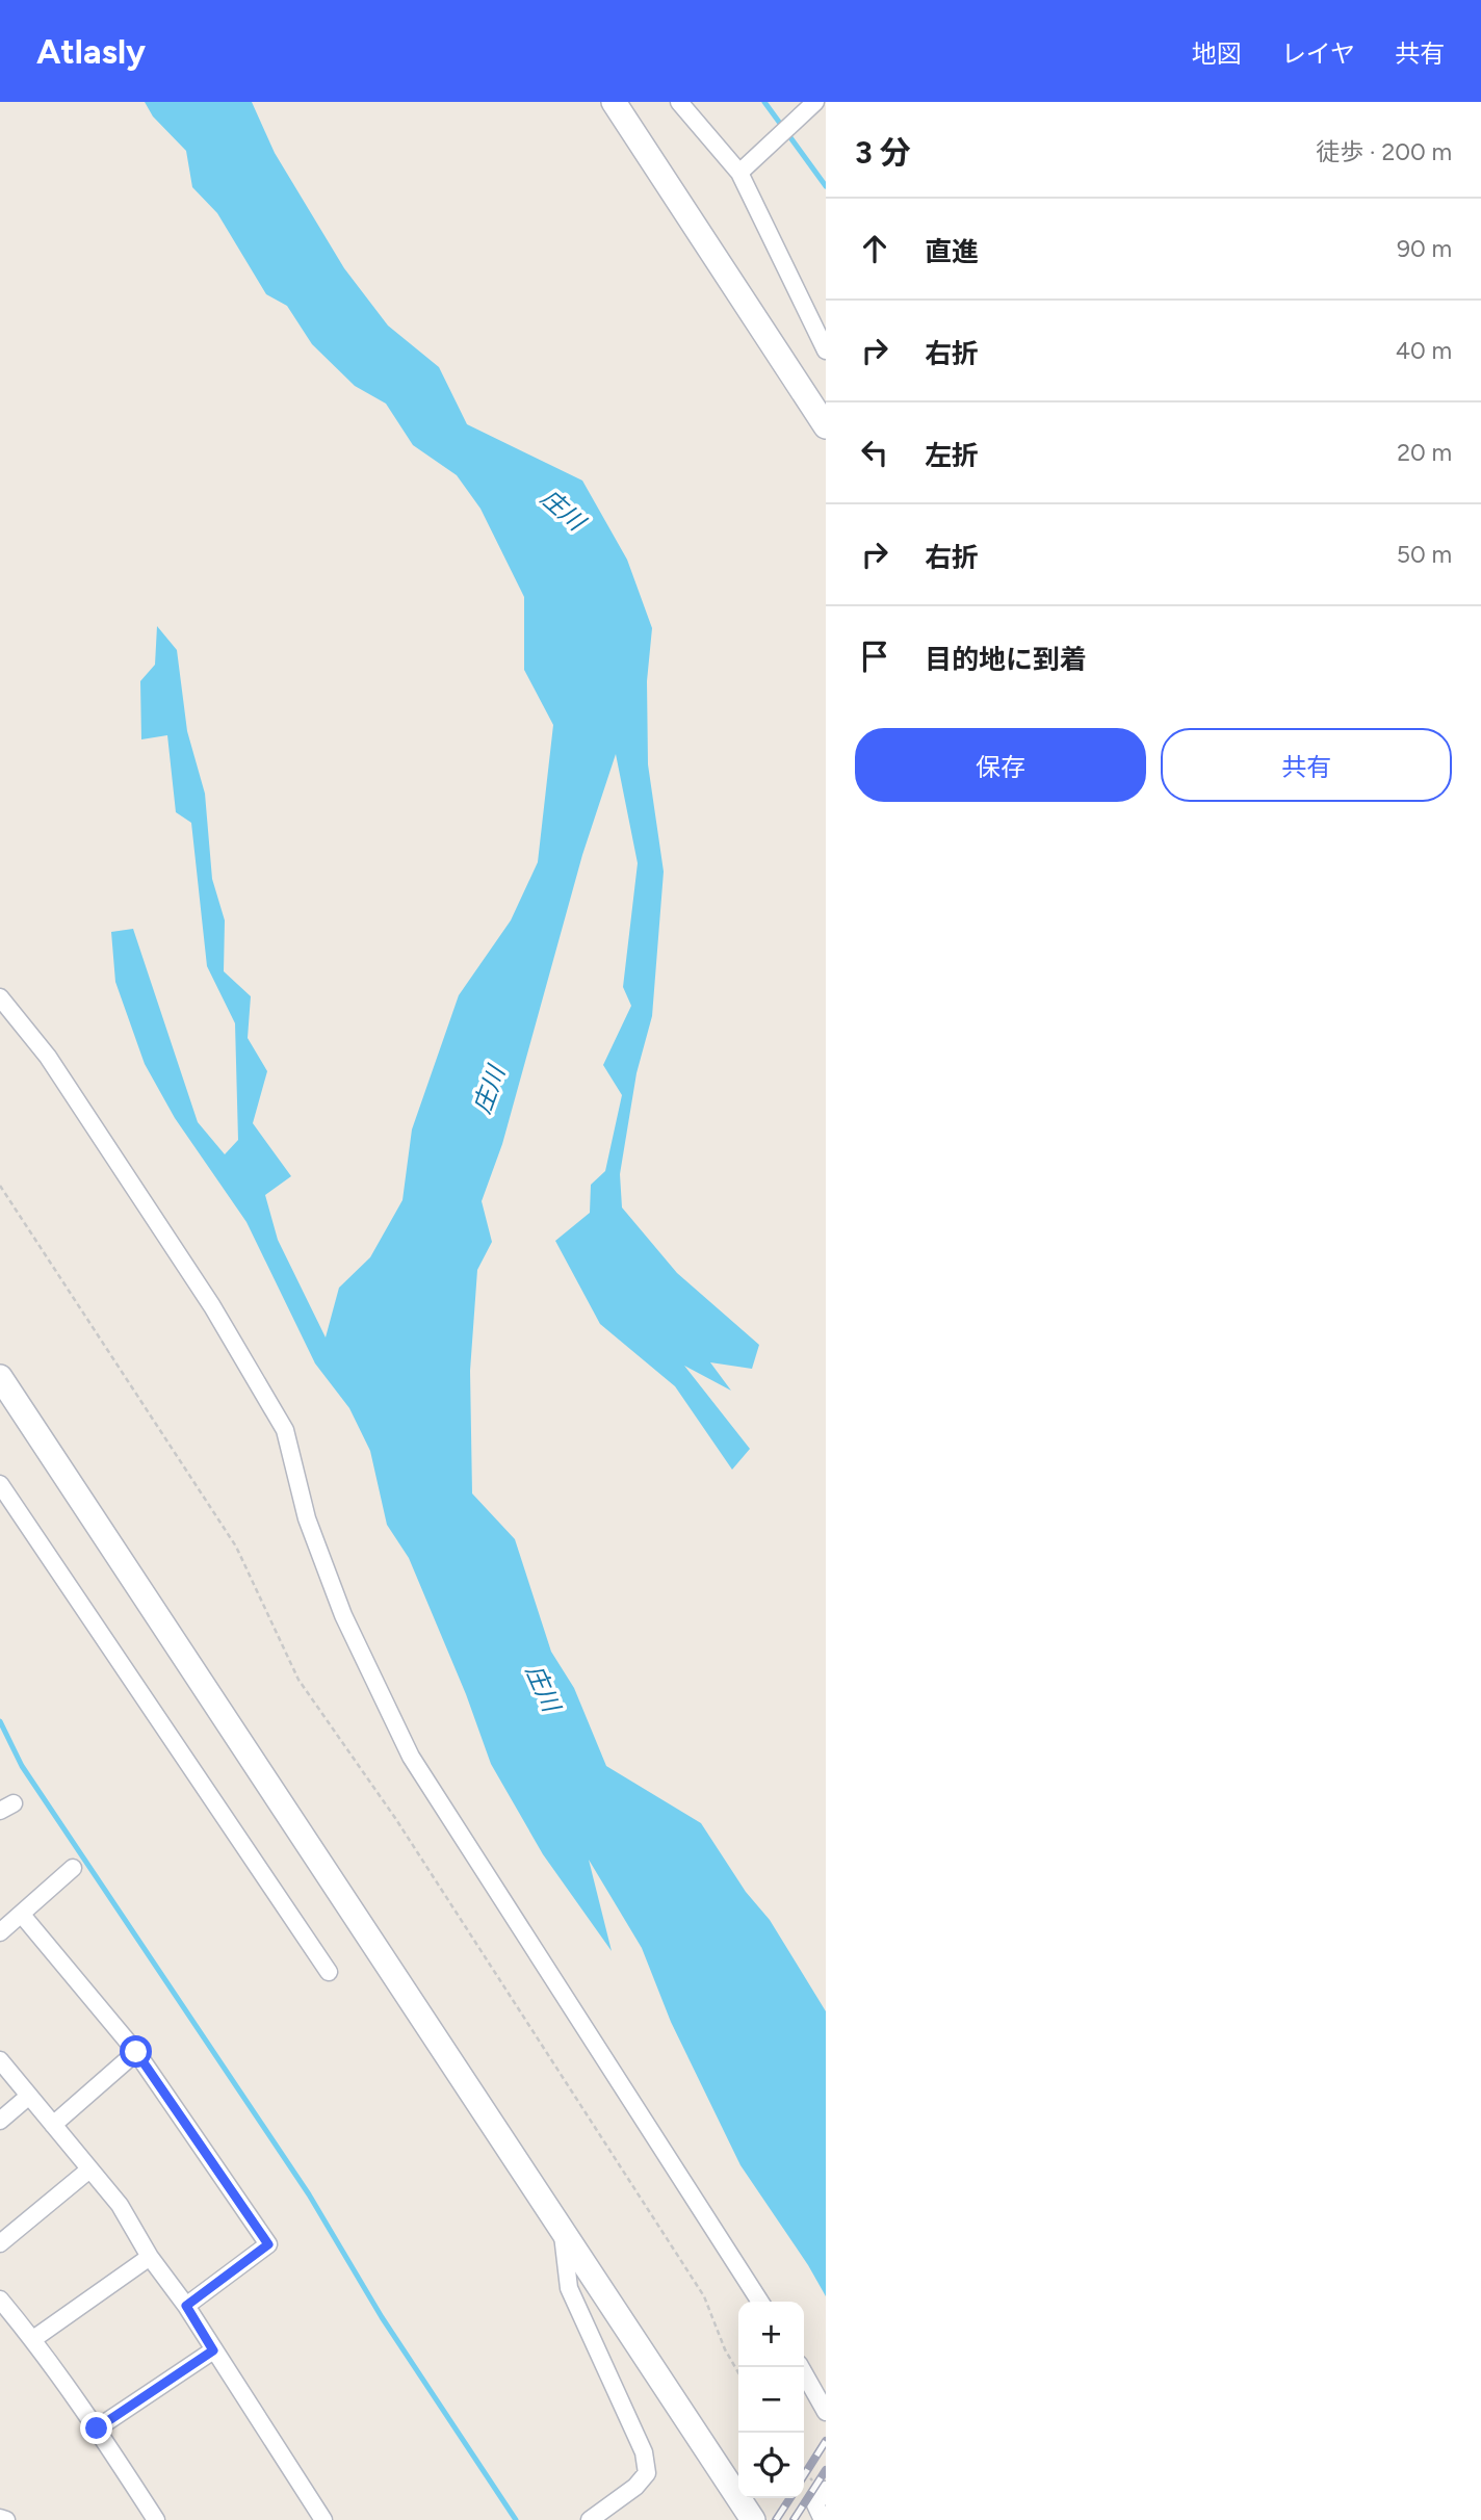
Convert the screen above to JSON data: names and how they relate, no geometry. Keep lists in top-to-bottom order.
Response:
{
  "water": ["庄川"],
  "page": {
    "header": "Atlasly",
    "nav": ["地図", "レイヤ", "共有"],
    "heading": ["3 分", "徒歩 · 200 m"],
    "list": [
      ["直進", "90 m"],
      ["右折", "40 m"],
      ["左折", "20 m"],
      ["右折", "50 m"],
      "目的地に到着"
    ],
    "buttons": ["保存", "共有"],
    "map_buttons": ["+", "−"]
  }
}
